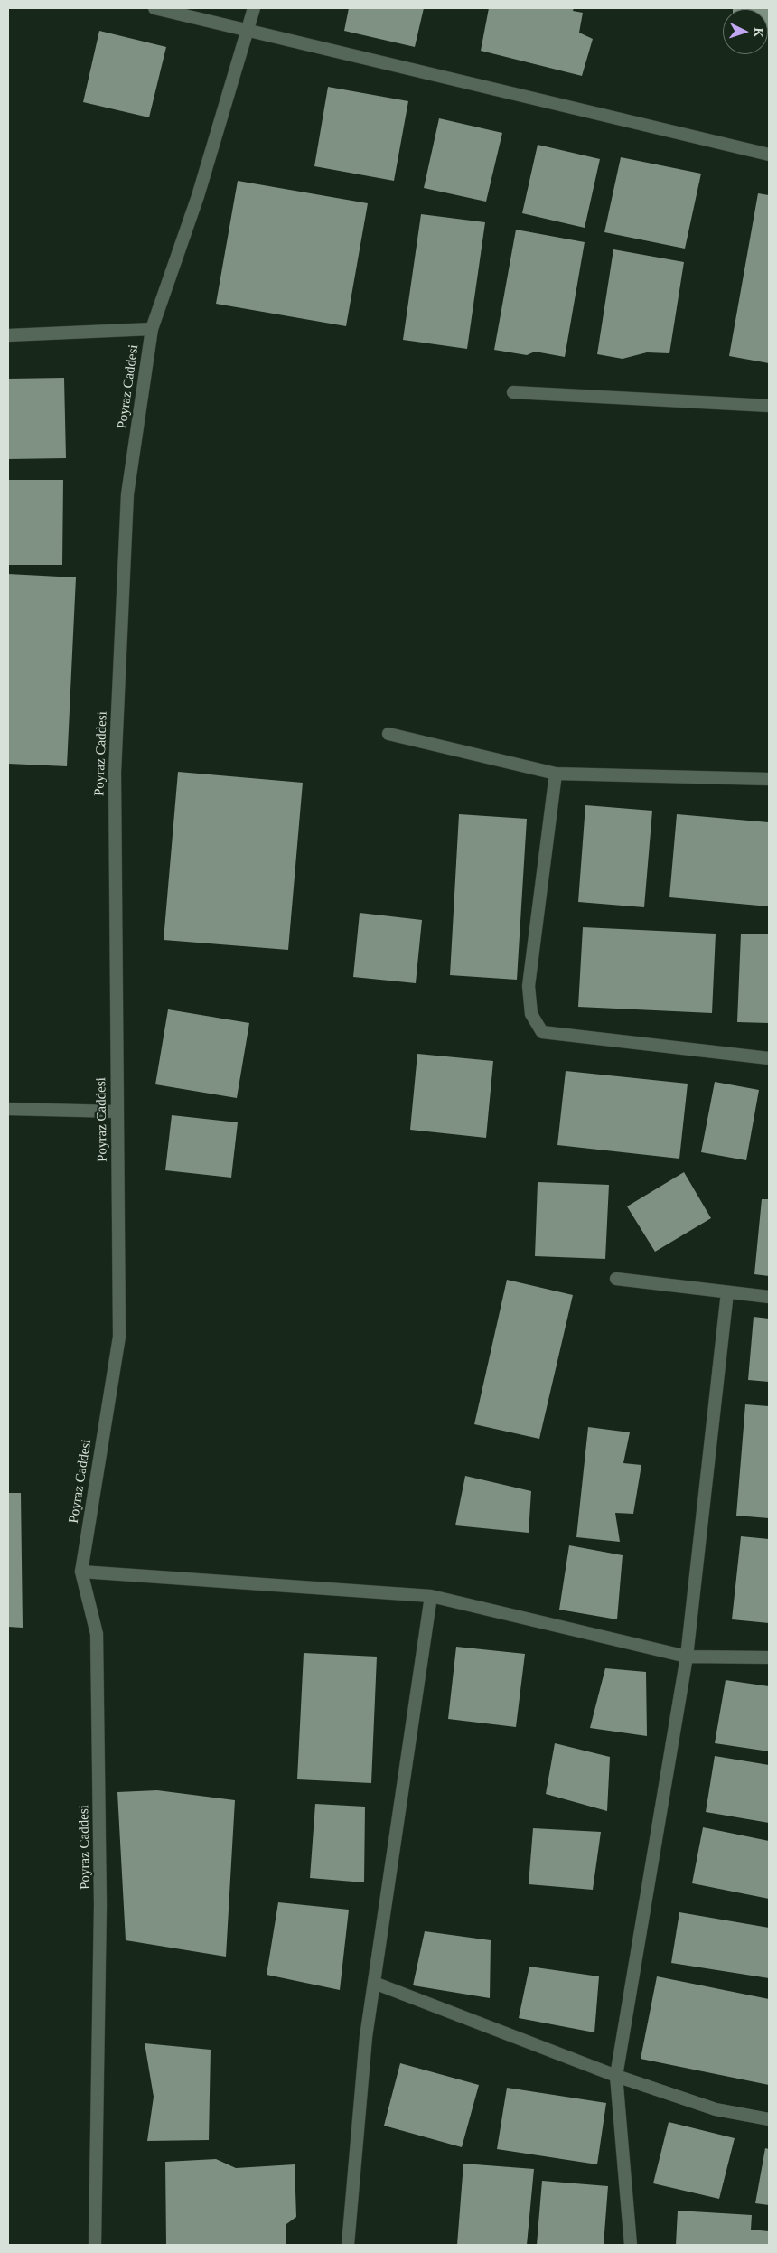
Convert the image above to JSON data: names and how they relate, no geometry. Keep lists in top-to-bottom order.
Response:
{
  "streets": {
    "street": ["Poyraz Caddesi"]
  },
  "north": "right"
}
